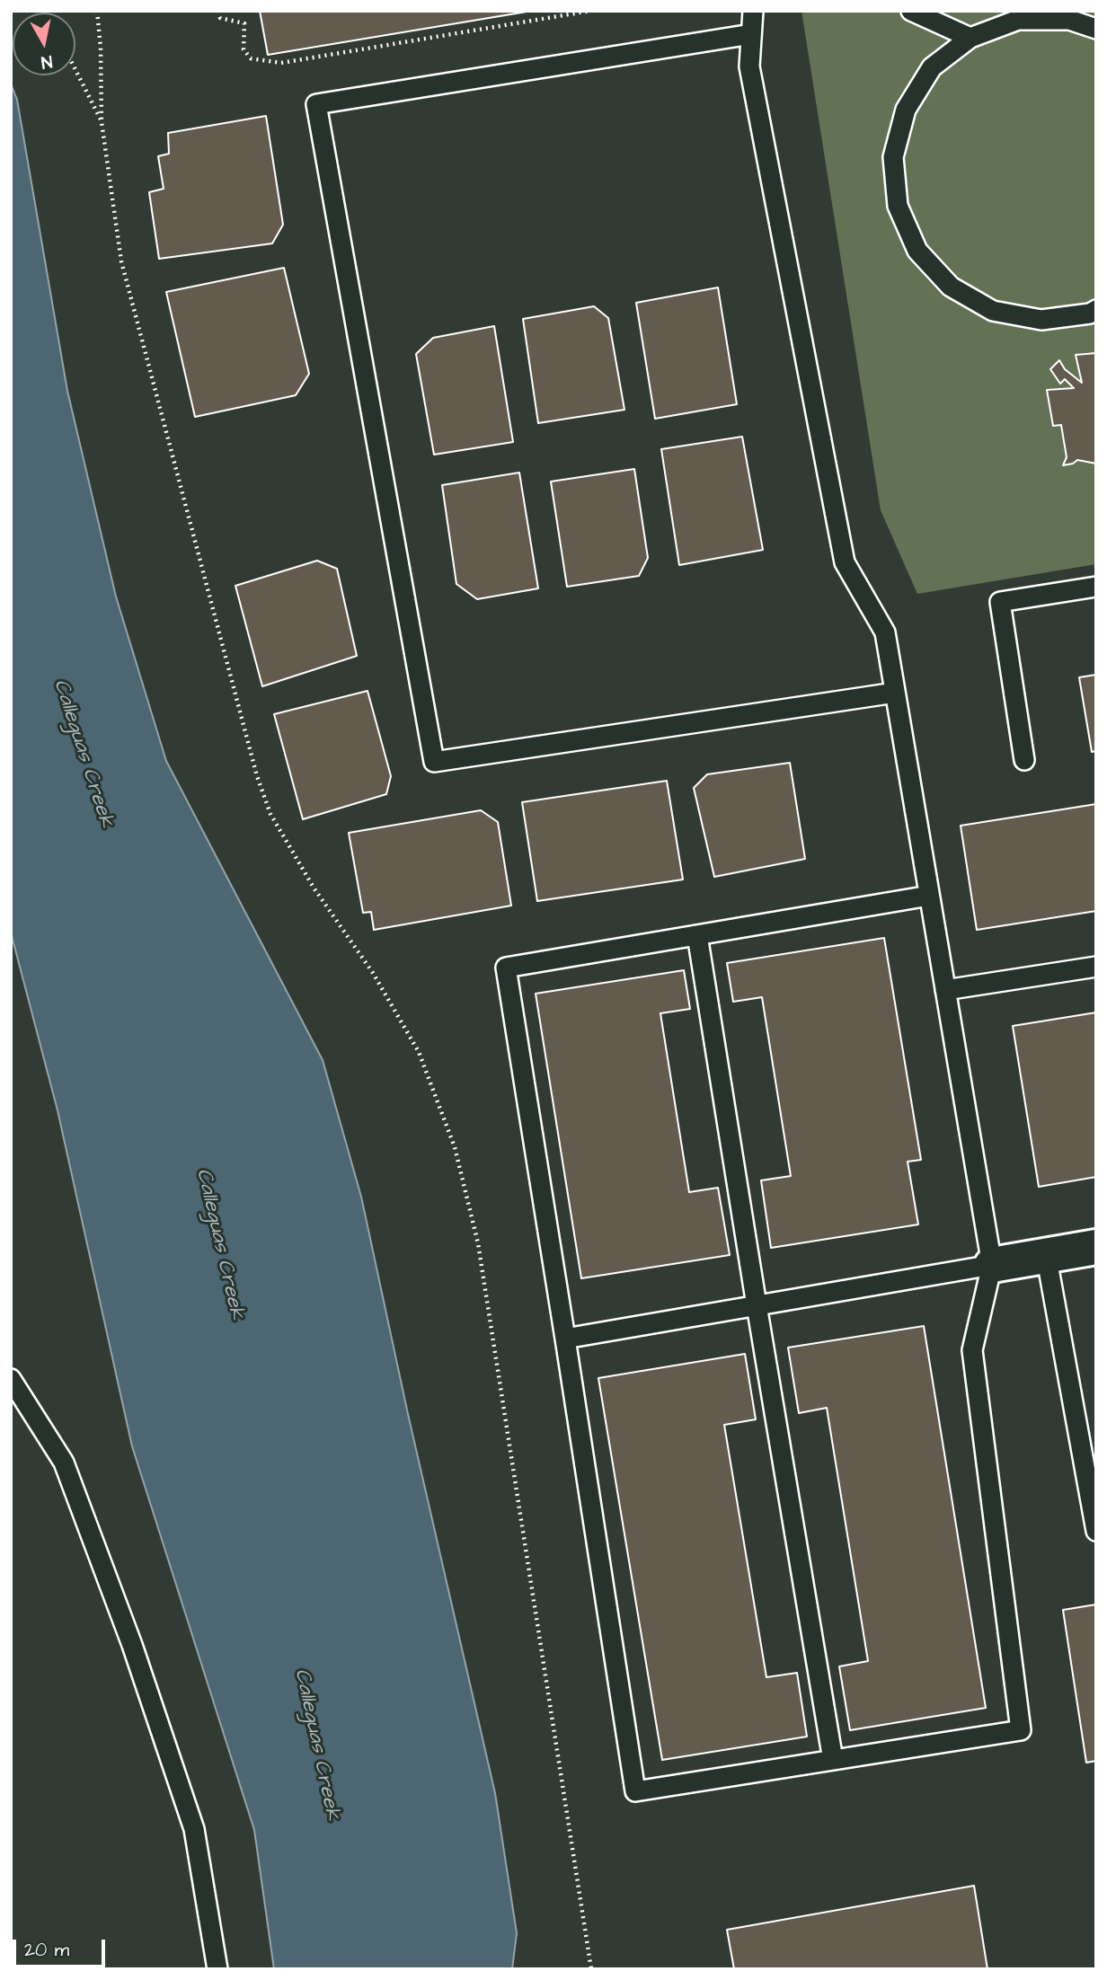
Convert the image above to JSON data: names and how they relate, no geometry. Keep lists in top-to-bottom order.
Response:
{
  "water": ["Calleguas Creek"],
  "scale_bar": "20 m",
  "north": "bottom"
}
